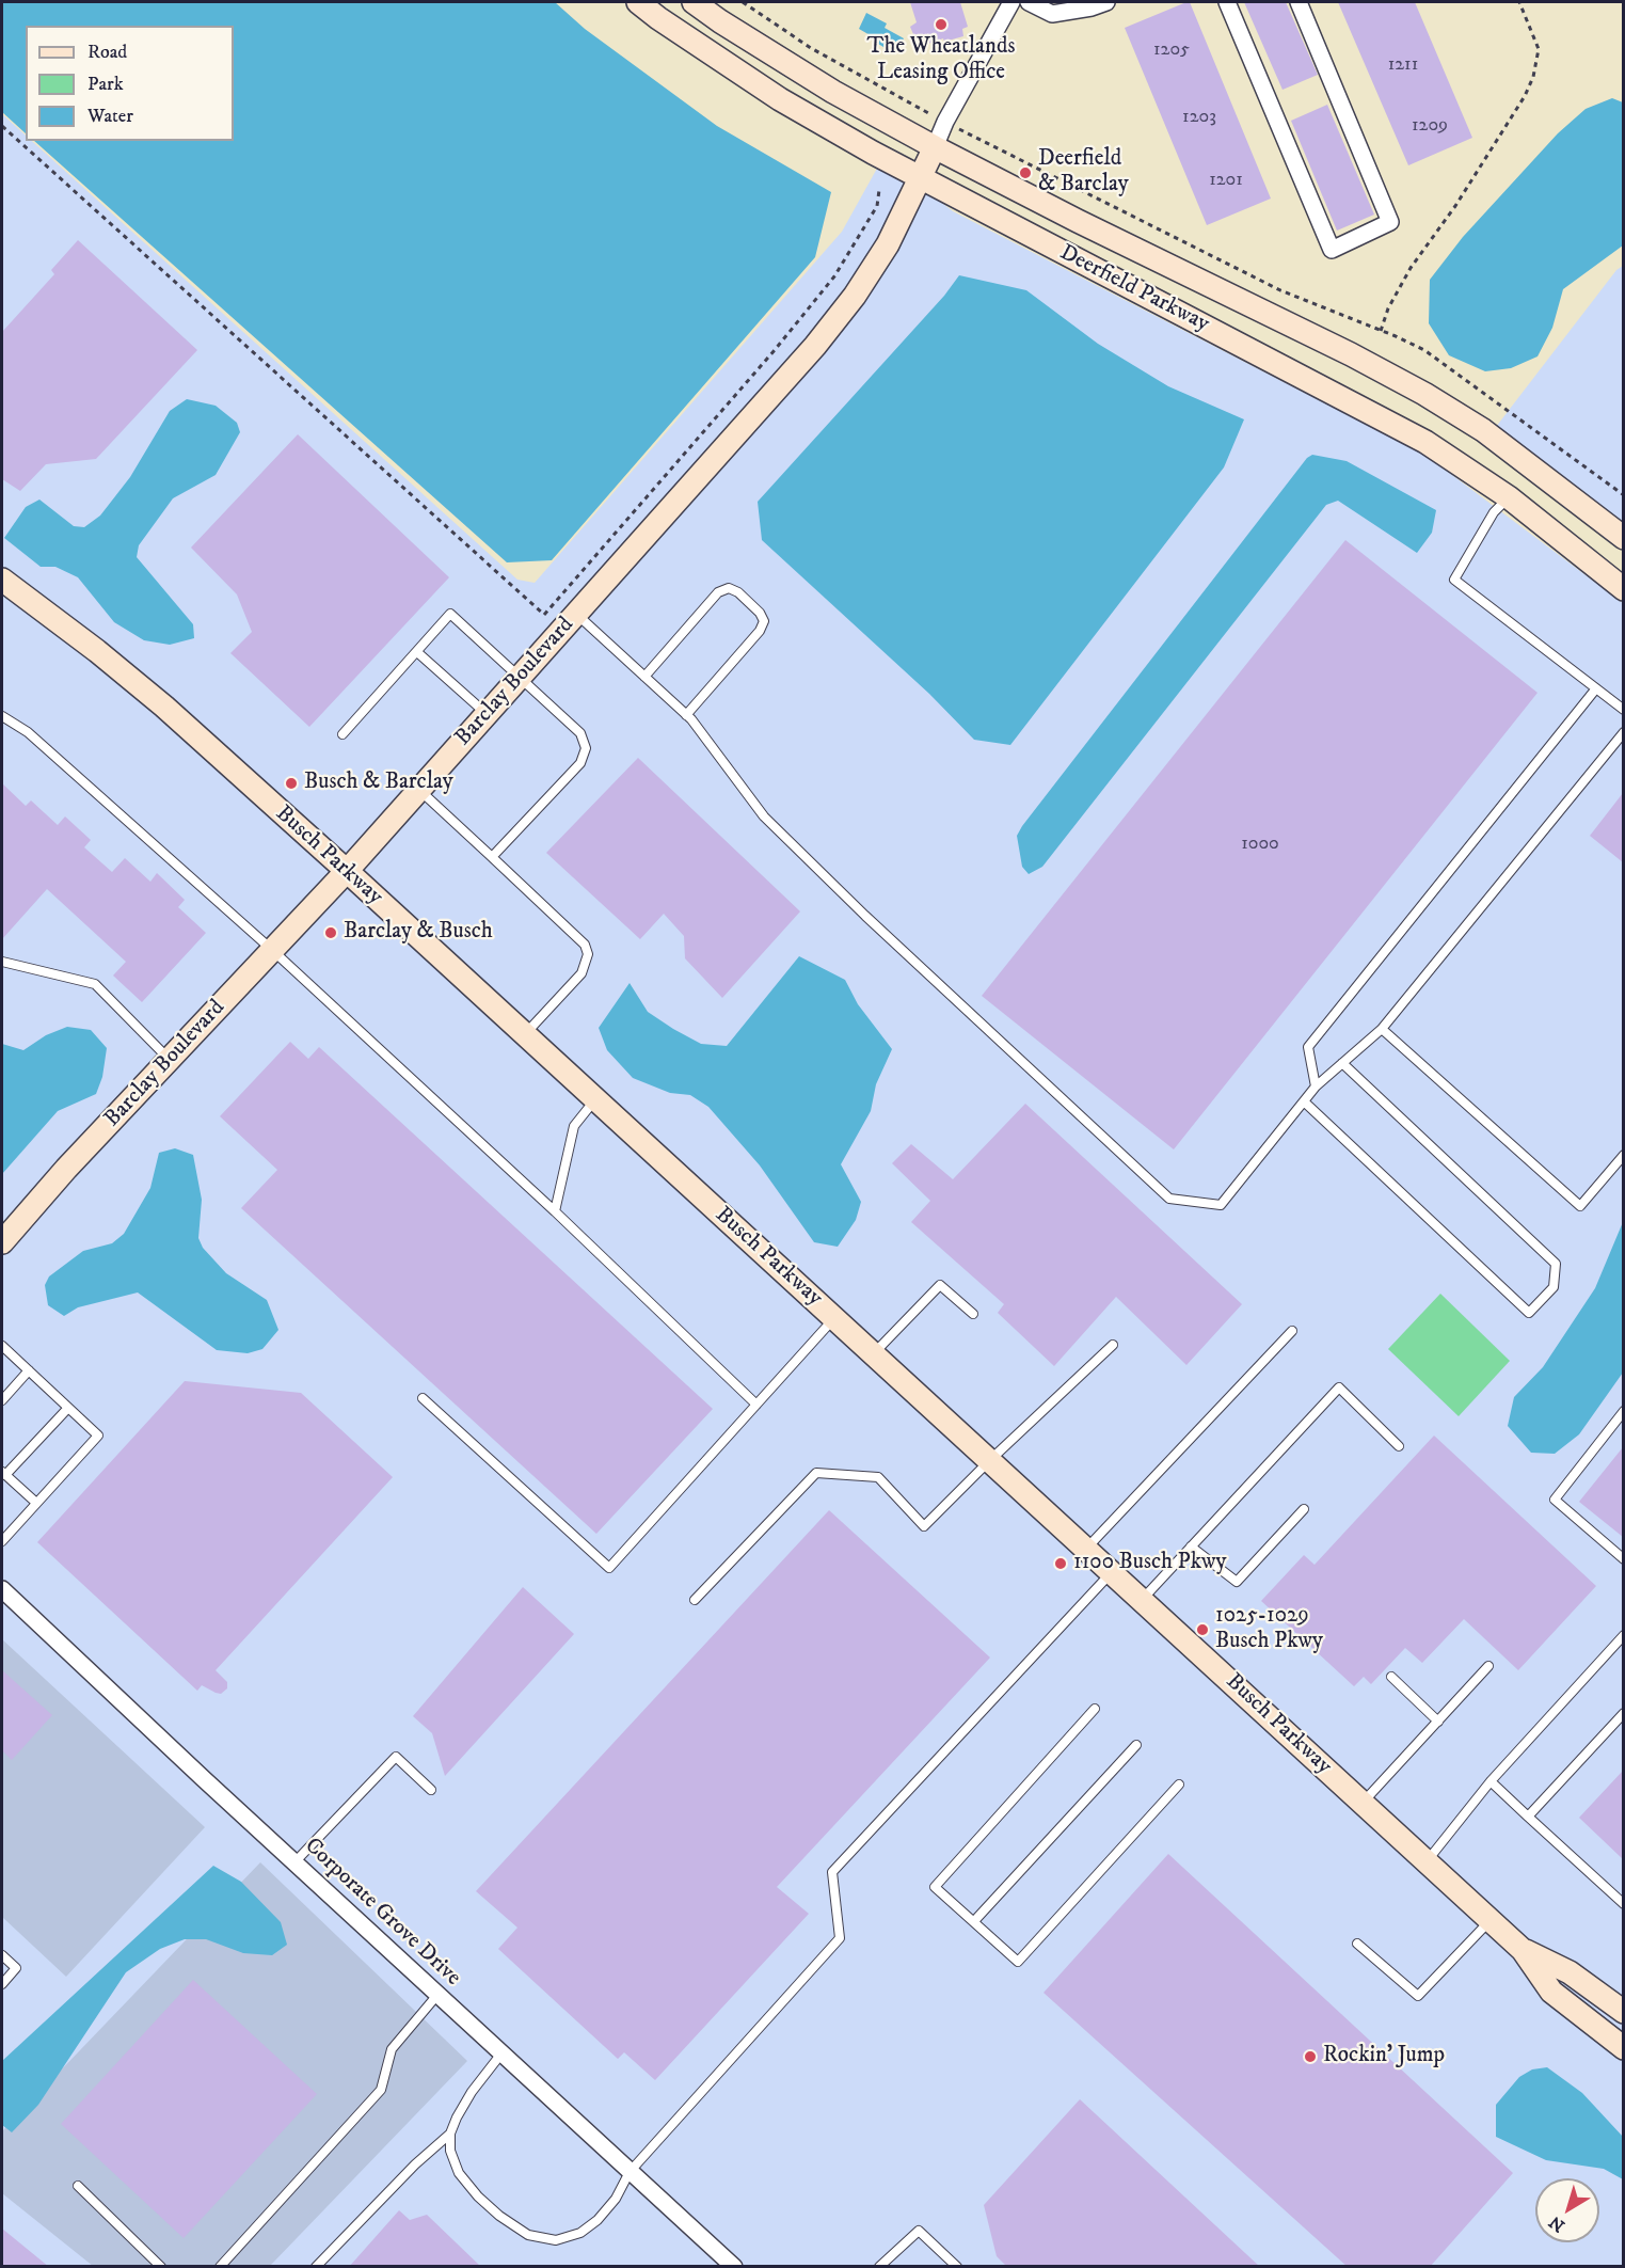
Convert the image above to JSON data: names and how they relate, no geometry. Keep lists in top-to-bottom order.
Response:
{
  "streets": {
    "street": [
      "Deerfield Parkway",
      "Barclay Boulevard",
      "Busch Parkway",
      "Corporate Grove Drive"
    ]
  },
  "crossings": [
    ["Deerfield Parkway", "Barclay Boulevard"],
    ["Barclay Boulevard", "Busch Parkway"]
  ],
  "places": [
    "The Wheatlands Leasing Office",
    "Deerfield & Barclay",
    "Busch & Barclay",
    "Barclay & Busch",
    "1100 Busch Pkwy",
    "1025-1029 Busch Pkwy",
    "Rockin' Jump"
  ],
  "house_numbers": [
    "1205",
    "1211",
    "1203",
    "1209",
    "1201",
    "1000"
  ],
  "legend": ["Road", "Park", "Water"],
  "north": "bottom left"
}
